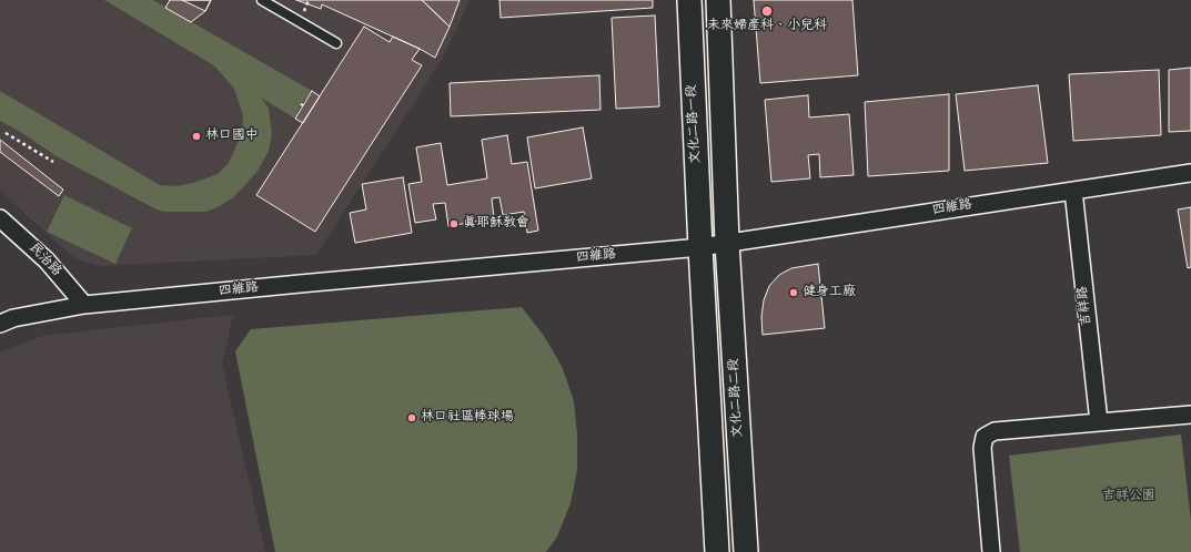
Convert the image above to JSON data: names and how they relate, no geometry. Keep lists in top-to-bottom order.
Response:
{
  "streets": {
    "street": [
      "文化二路一段",
      "四維路",
      "民治路",
      "吉祥路",
      "文化二路二段"
    ]
  },
  "crossings": [
    ["文化二路一段", "四維路"],
    ["文化二路一段", "文化二路二段"],
    ["四維路", "民治路"],
    ["四維路", "吉祥路"],
    ["四維路", "文化二路二段"]
  ],
  "parks": ["吉祥公園"],
  "places": [
    "未來婦產科、小兒科",
    "林口國中",
    "真耶穌教會",
    "健身工廠",
    "林口社區棒球場"
  ]
}
